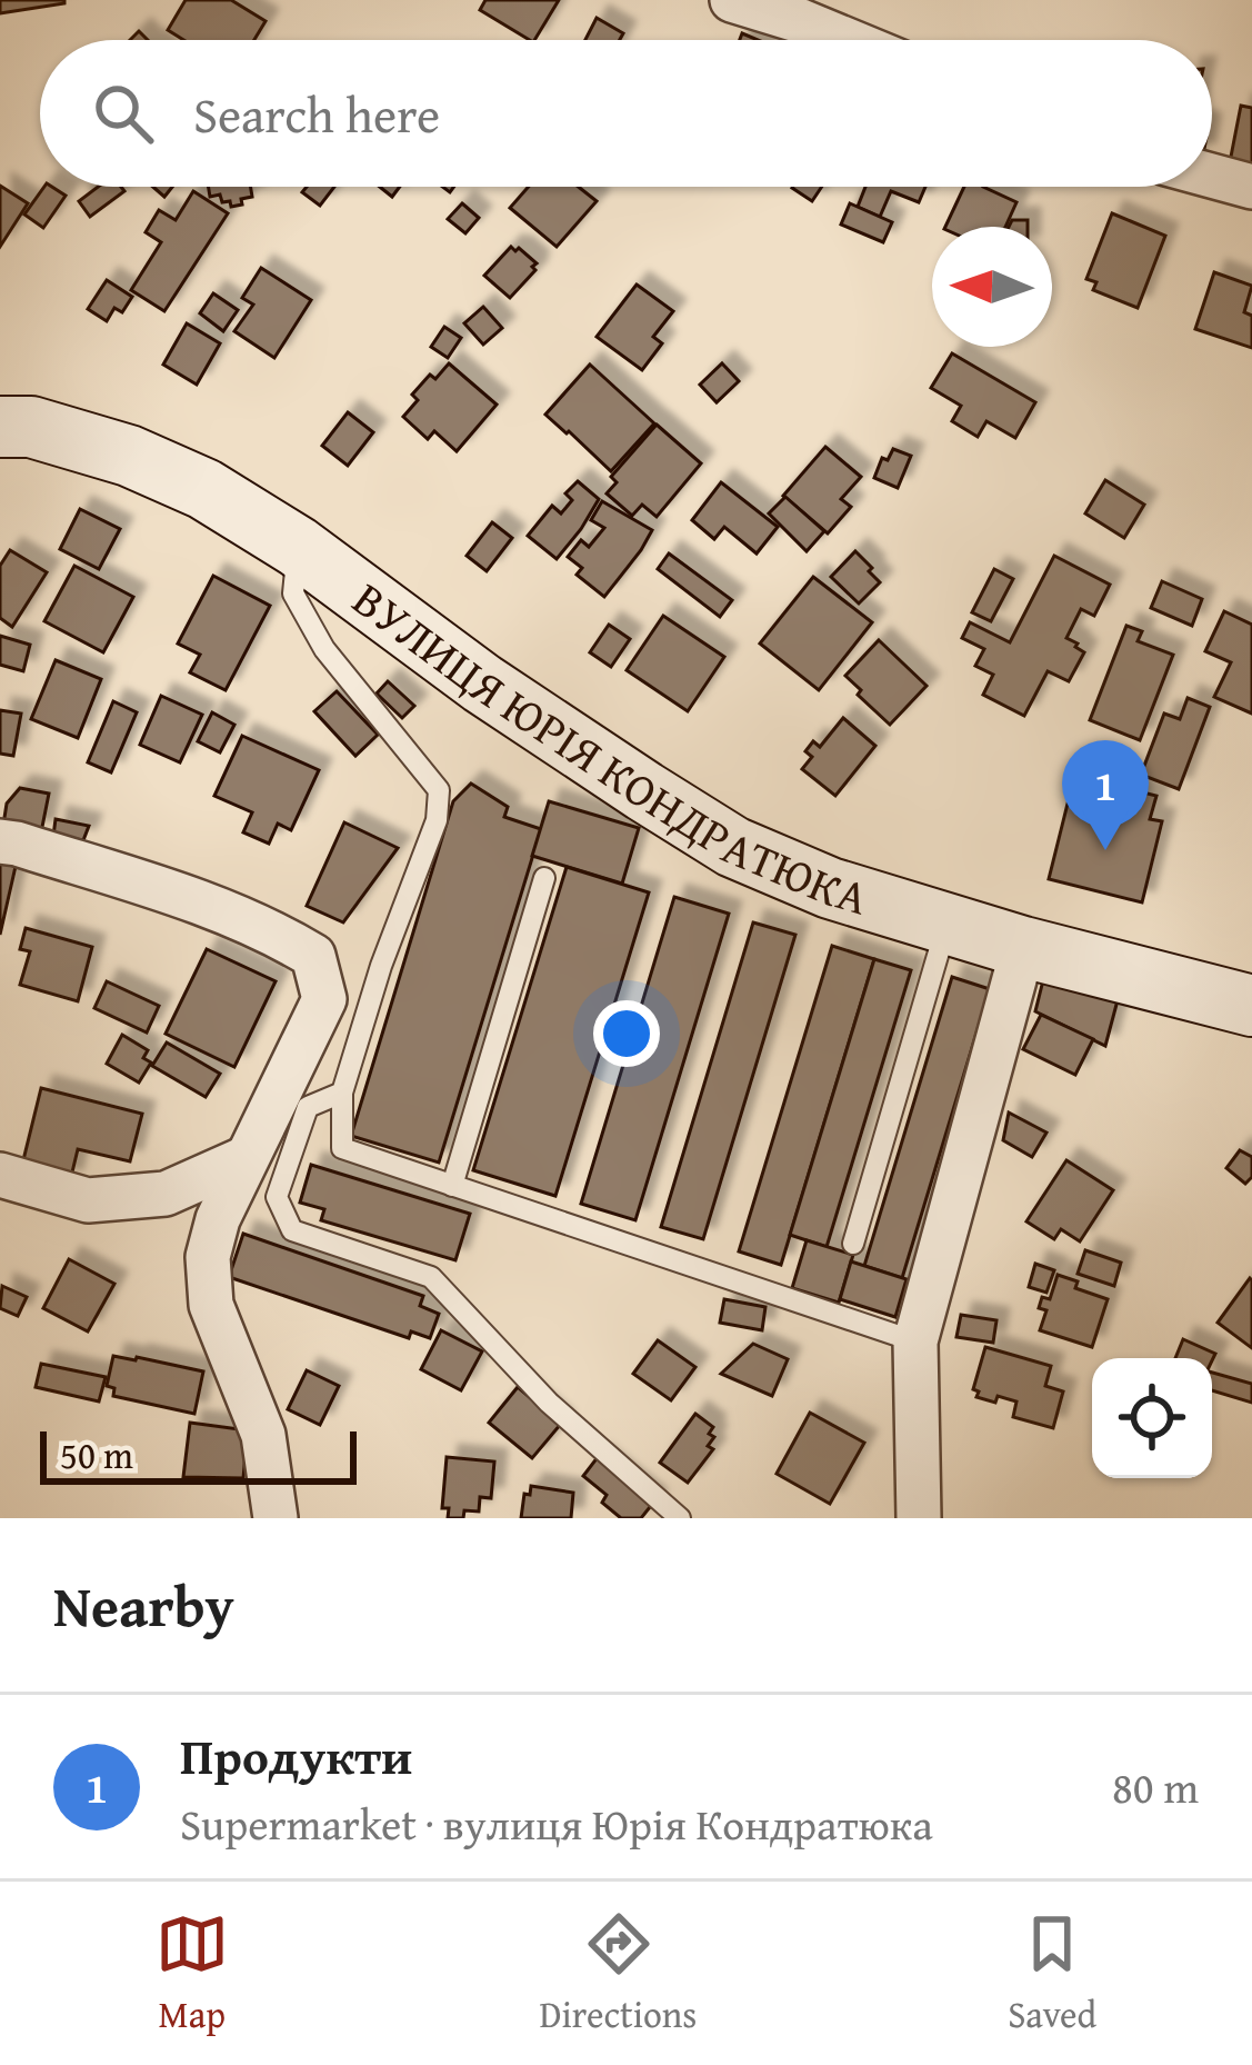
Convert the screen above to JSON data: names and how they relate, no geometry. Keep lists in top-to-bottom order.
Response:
{
  "streets": {
    "street": ["ВУЛИЦЯ ЮРІЯ КОНДРАТЮКА"]
  },
  "scale_bar": "50 m",
  "north": "left",
  "page": {
    "search": "Search here",
    "pins": "1",
    "scale": "50 m",
    "heading": "Nearby",
    "list": [
      {
        "mark": "1",
        "name": "Продукти",
        "note": "Supermarket · вулиця Юрія Кондратюка",
        "value": "80 m"
      }
    ],
    "nav": ["Map", "Directions", "Saved"]
  }
}
